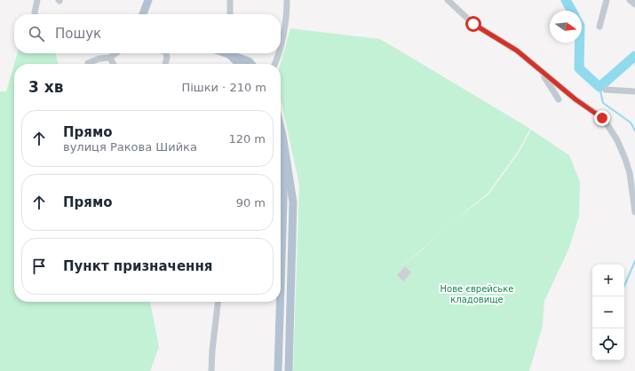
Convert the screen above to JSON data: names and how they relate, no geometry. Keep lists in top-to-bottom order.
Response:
{
  "parks": ["Нове єврейське кладовище"],
  "north": "right",
  "page": {
    "search": "Пошук",
    "heading": ["3 хв", "Пішки · 210 m"],
    "list": [
      ["Прямо", "вулиця Ракова Шийка", "120 m"],
      ["Прямо", "90 m"],
      "Пункт призначення"
    ],
    "map_buttons": ["+", "−"]
  }
}
